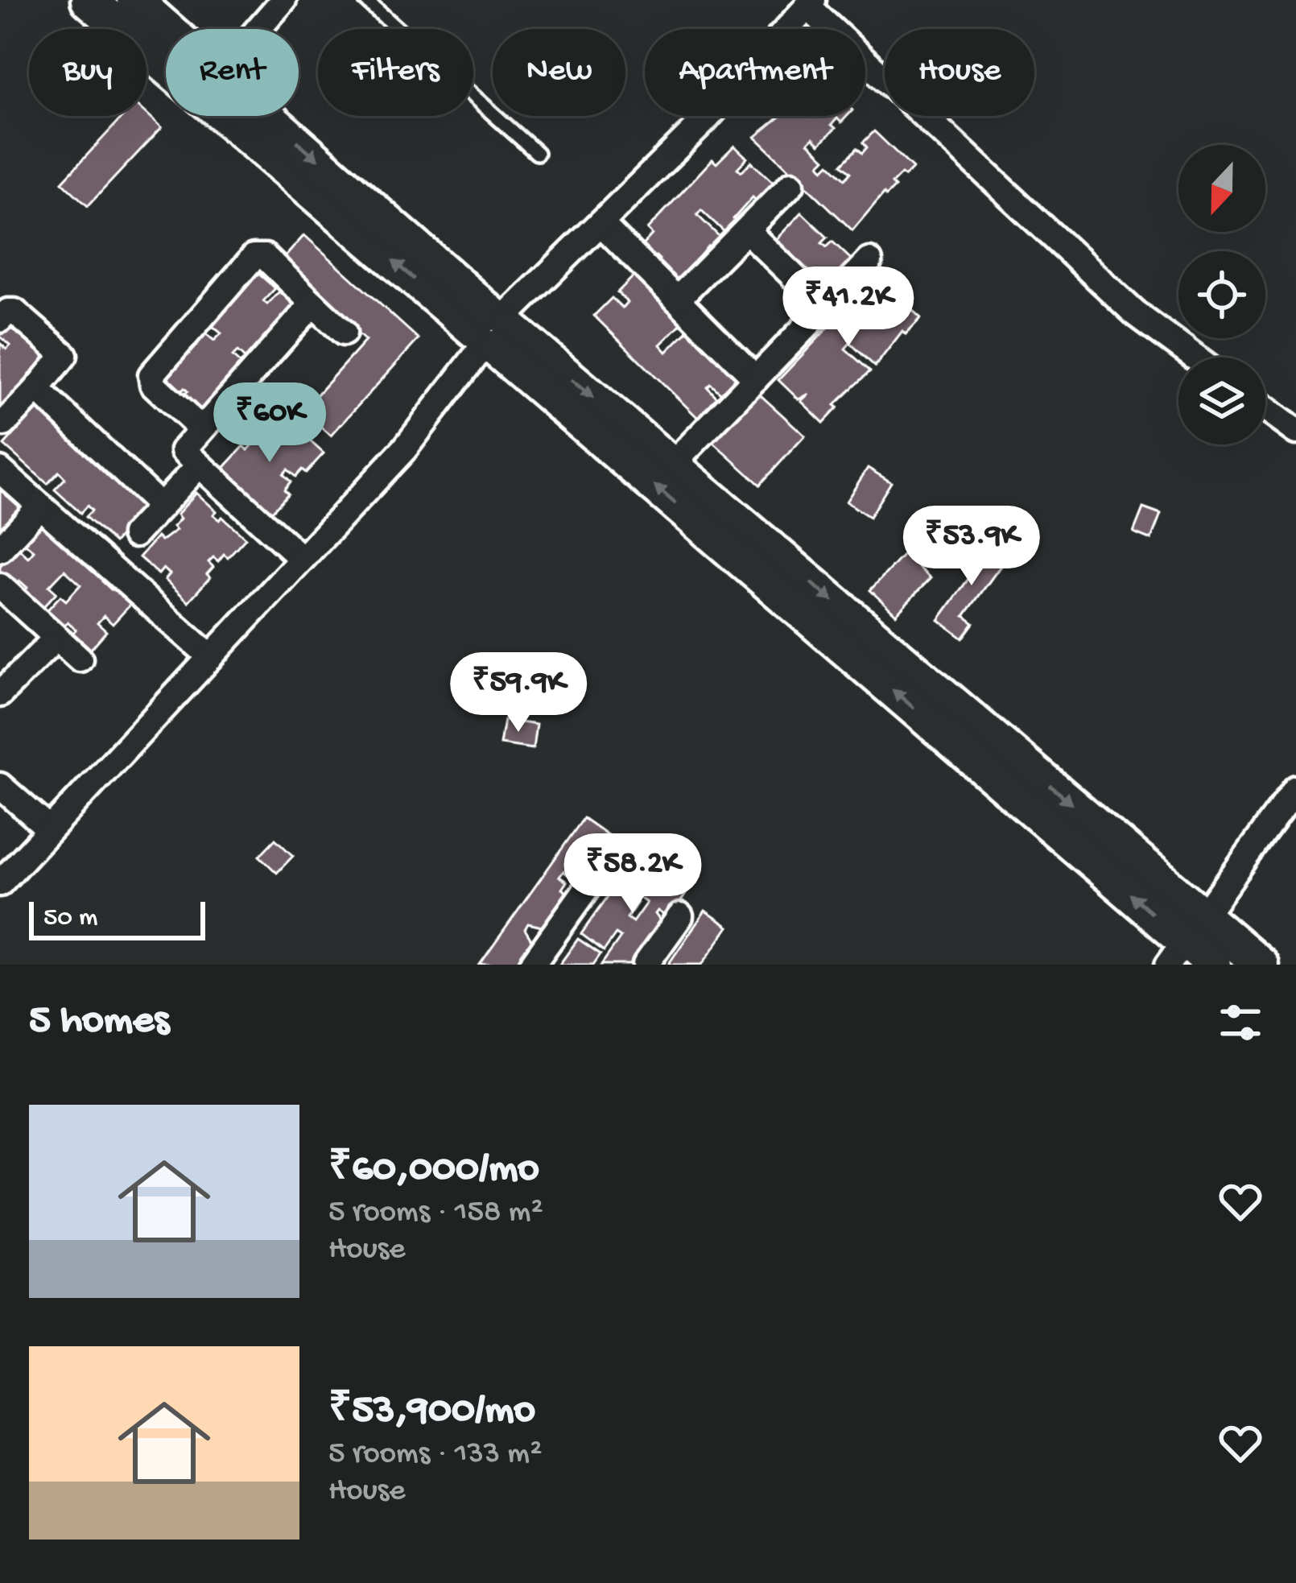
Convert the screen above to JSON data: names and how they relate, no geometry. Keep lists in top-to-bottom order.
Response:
{
  "scale_bar": "50 m",
  "north": "bottom",
  "page": {
    "chip": [
      "Buy",
      "Rent",
      "Filters",
      "New",
      "Apartment",
      "House"
    ],
    "price": [
      "₹41.2K",
      "₹60K",
      "₹53.9K",
      "₹59.9K",
      "₹58.2K"
    ],
    "scale": "50 m",
    "heading": "5 homes",
    "list": [
      {
        "name": "₹60,000/mo",
        "note": "5 rooms · 158 m² · House"
      },
      {
        "name": "₹53,900/mo",
        "note": "5 rooms · 133 m² · House"
      }
    ]
  }
}
